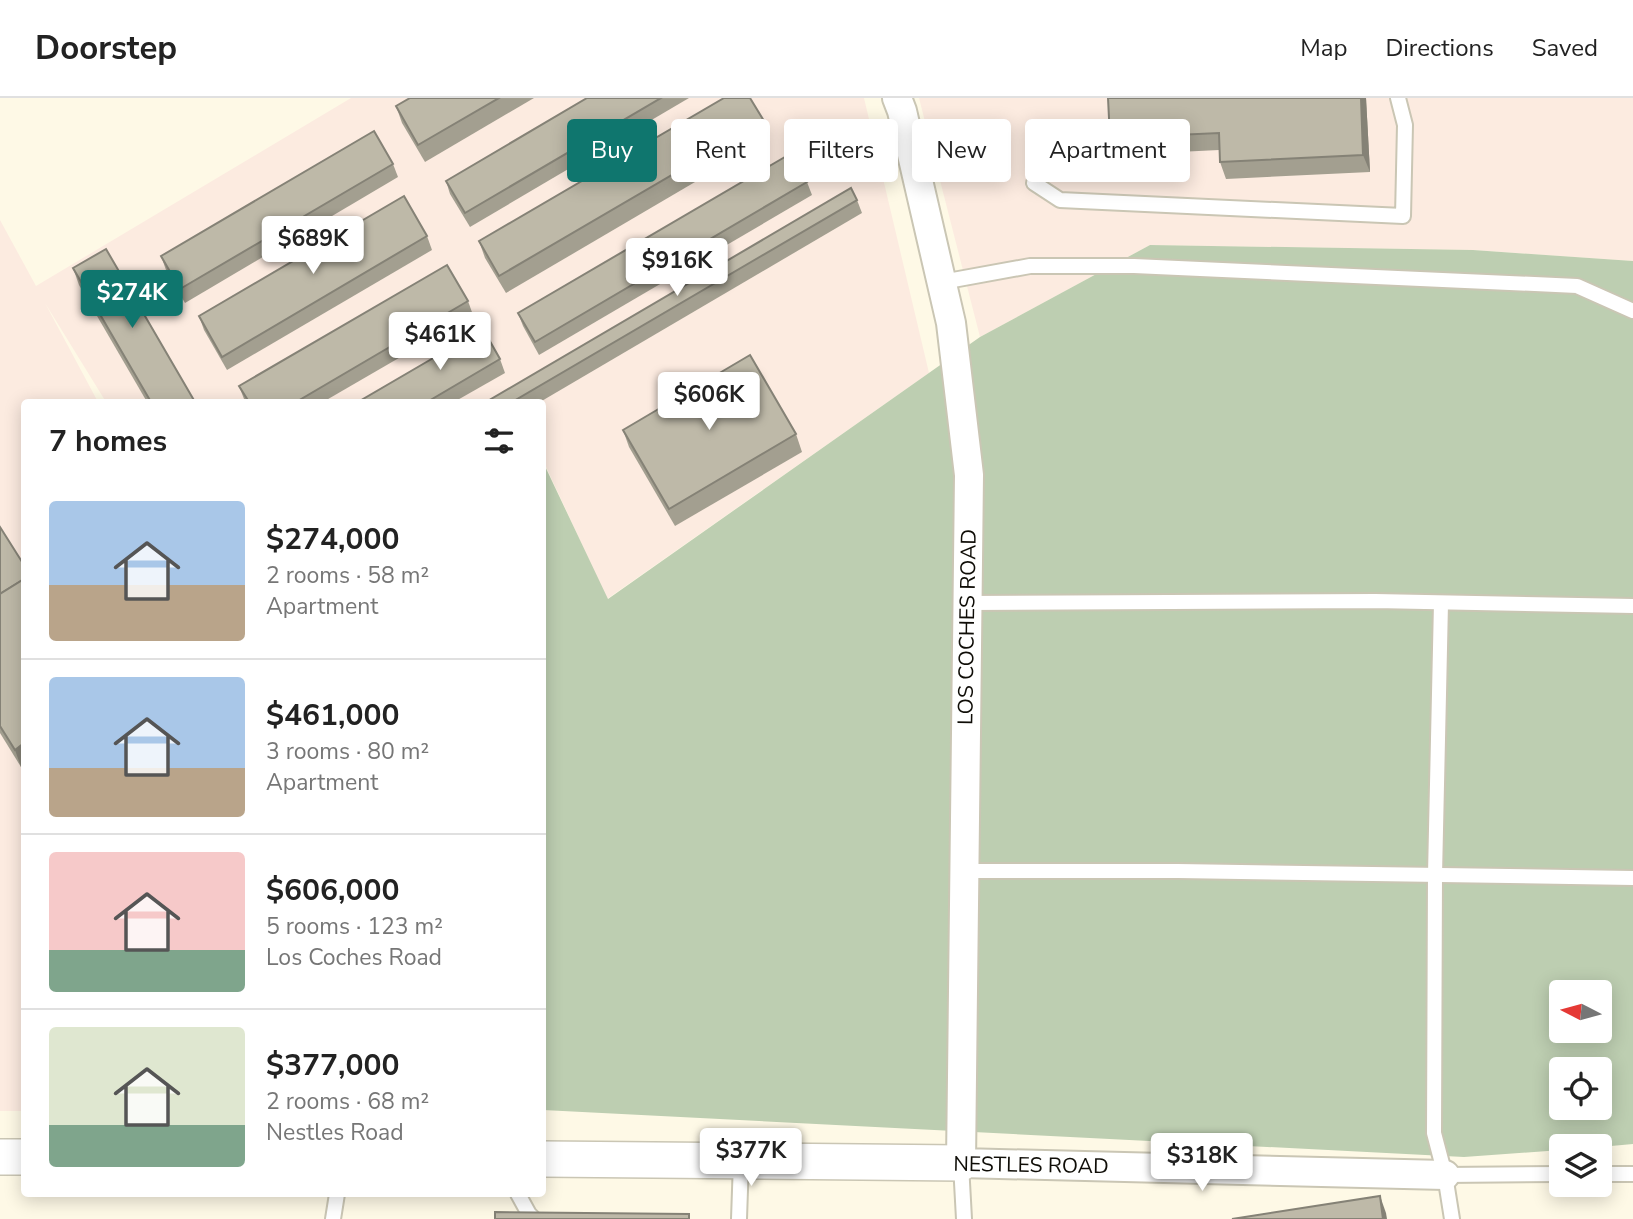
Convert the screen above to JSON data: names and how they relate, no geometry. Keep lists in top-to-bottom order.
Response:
{
  "streets": {
    "street": ["LOS COCHES ROAD", "NESTLES ROAD"]
  },
  "crossings": [
    ["LOS COCHES ROAD", "NESTLES ROAD"]
  ],
  "north": "left",
  "page": {
    "header": "Doorstep",
    "nav": ["Map", "Directions", "Saved"],
    "chip": [
      "Buy",
      "Rent",
      "Filters",
      "New",
      "Apartment"
    ],
    "price": [
      "$689K",
      "$916K",
      "$274K",
      "$461K",
      "$606K",
      "$377K",
      "$318K"
    ],
    "heading": "7 homes",
    "list": [
      {
        "name": "$274,000",
        "note": "2 rooms · 58 m² · Apartment"
      },
      {
        "name": "$461,000",
        "note": "3 rooms · 80 m² · Apartment"
      },
      {
        "name": "$606,000",
        "note": "5 rooms · 123 m² · Los Coches Road"
      },
      {
        "name": "$377,000",
        "note": "2 rooms · 68 m² · Nestles Road"
      }
    ]
  }
}
